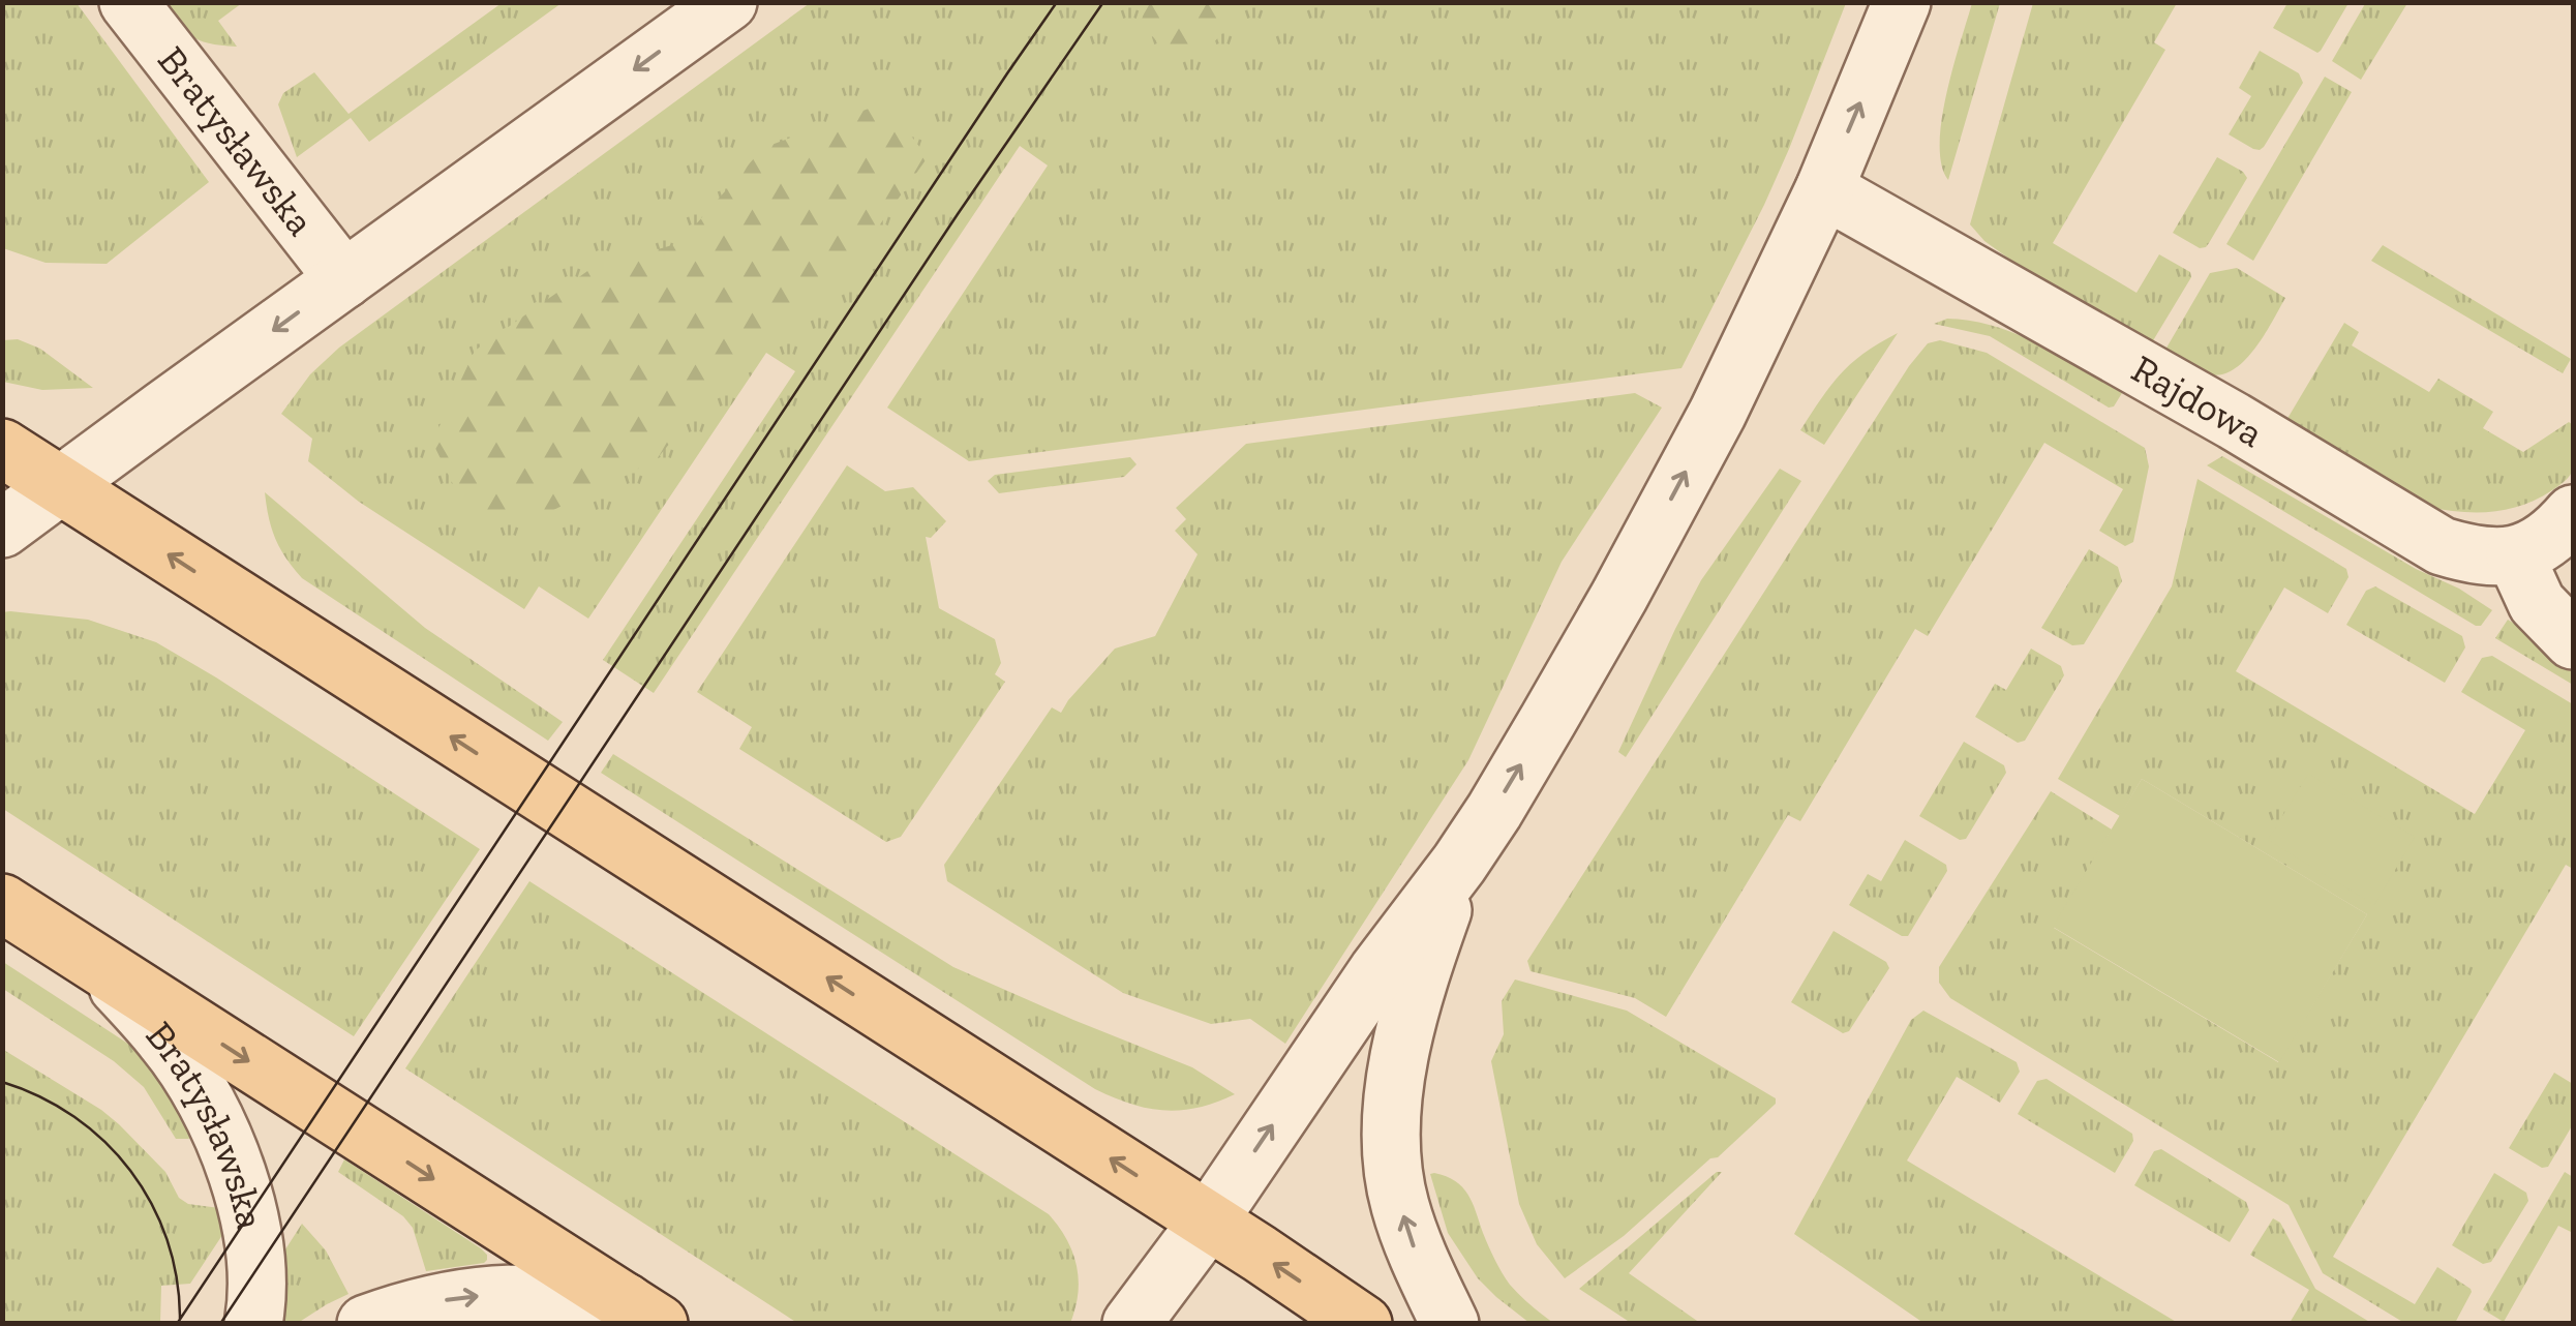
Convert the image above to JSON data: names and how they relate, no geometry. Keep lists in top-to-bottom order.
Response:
{
  "streets": {
    "street": ["Bratysławska", "Rajdowa"]
  }
}
